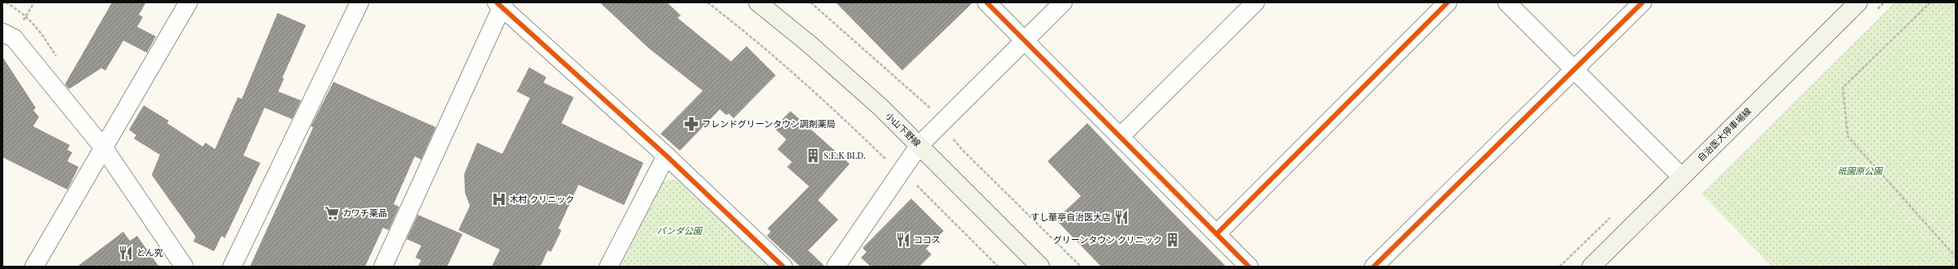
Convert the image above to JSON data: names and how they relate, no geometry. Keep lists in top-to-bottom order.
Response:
{
  "streets": {
    "main road": ["小山下野線", "自治医大停車場線"]
  },
  "parks": ["祇園原公園", "パンダ公園"],
  "places": {
    "pharmacy": ["フレンドグリーンタウン調剤薬局"],
    "building": ["S.E.K BLD.", "グリーンタウン クリニック"],
    "hospital": ["木村 クリニック"],
    "supermarket": ["カワチ薬品"],
    "restaurant": ["すし華亭自治医大店", "ココス", "とん究"]
  }
}
